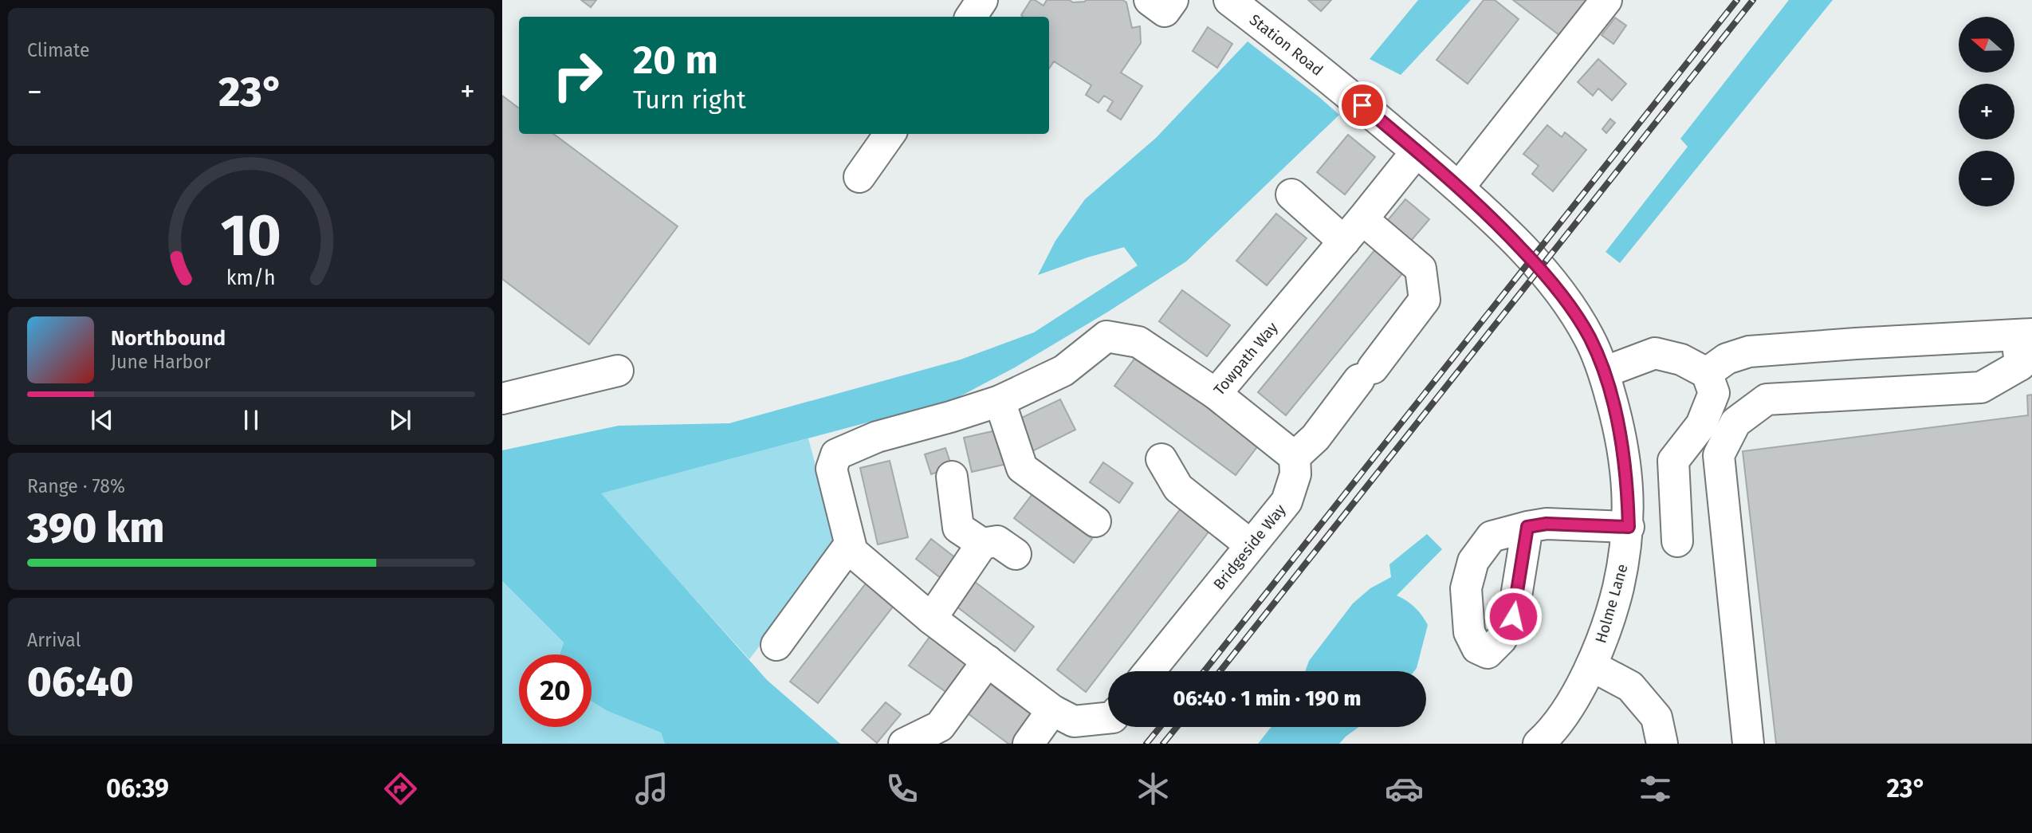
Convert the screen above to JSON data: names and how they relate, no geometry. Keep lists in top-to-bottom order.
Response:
{
  "streets": {
    "street": [
      "Station Road",
      "Towpath Way",
      "Bridgeside Way",
      "Holme Lane"
    ]
  },
  "crossings": [
    ["Station Road", "Towpath Way"],
    ["Station Road", "Holme Lane"]
  ],
  "north": "left",
  "page": {
    "tile": [
      "Climate",
      ["Range · 78%", "390 km"],
      ["Arrival", "06:40"]
    ],
    "map_buttons": ["+", "−"],
    "turn": ["20 m", "Turn right"],
    "heat": ["−", "23°", "+"],
    "song": ["Northbound", "June Harbor"],
    "limit": "20",
    "trip": "06:40 · 1 min · 190 m",
    "tabs": ["06:39", "23°"],
    "gauge": ["10", "km/h"]
  }
}
